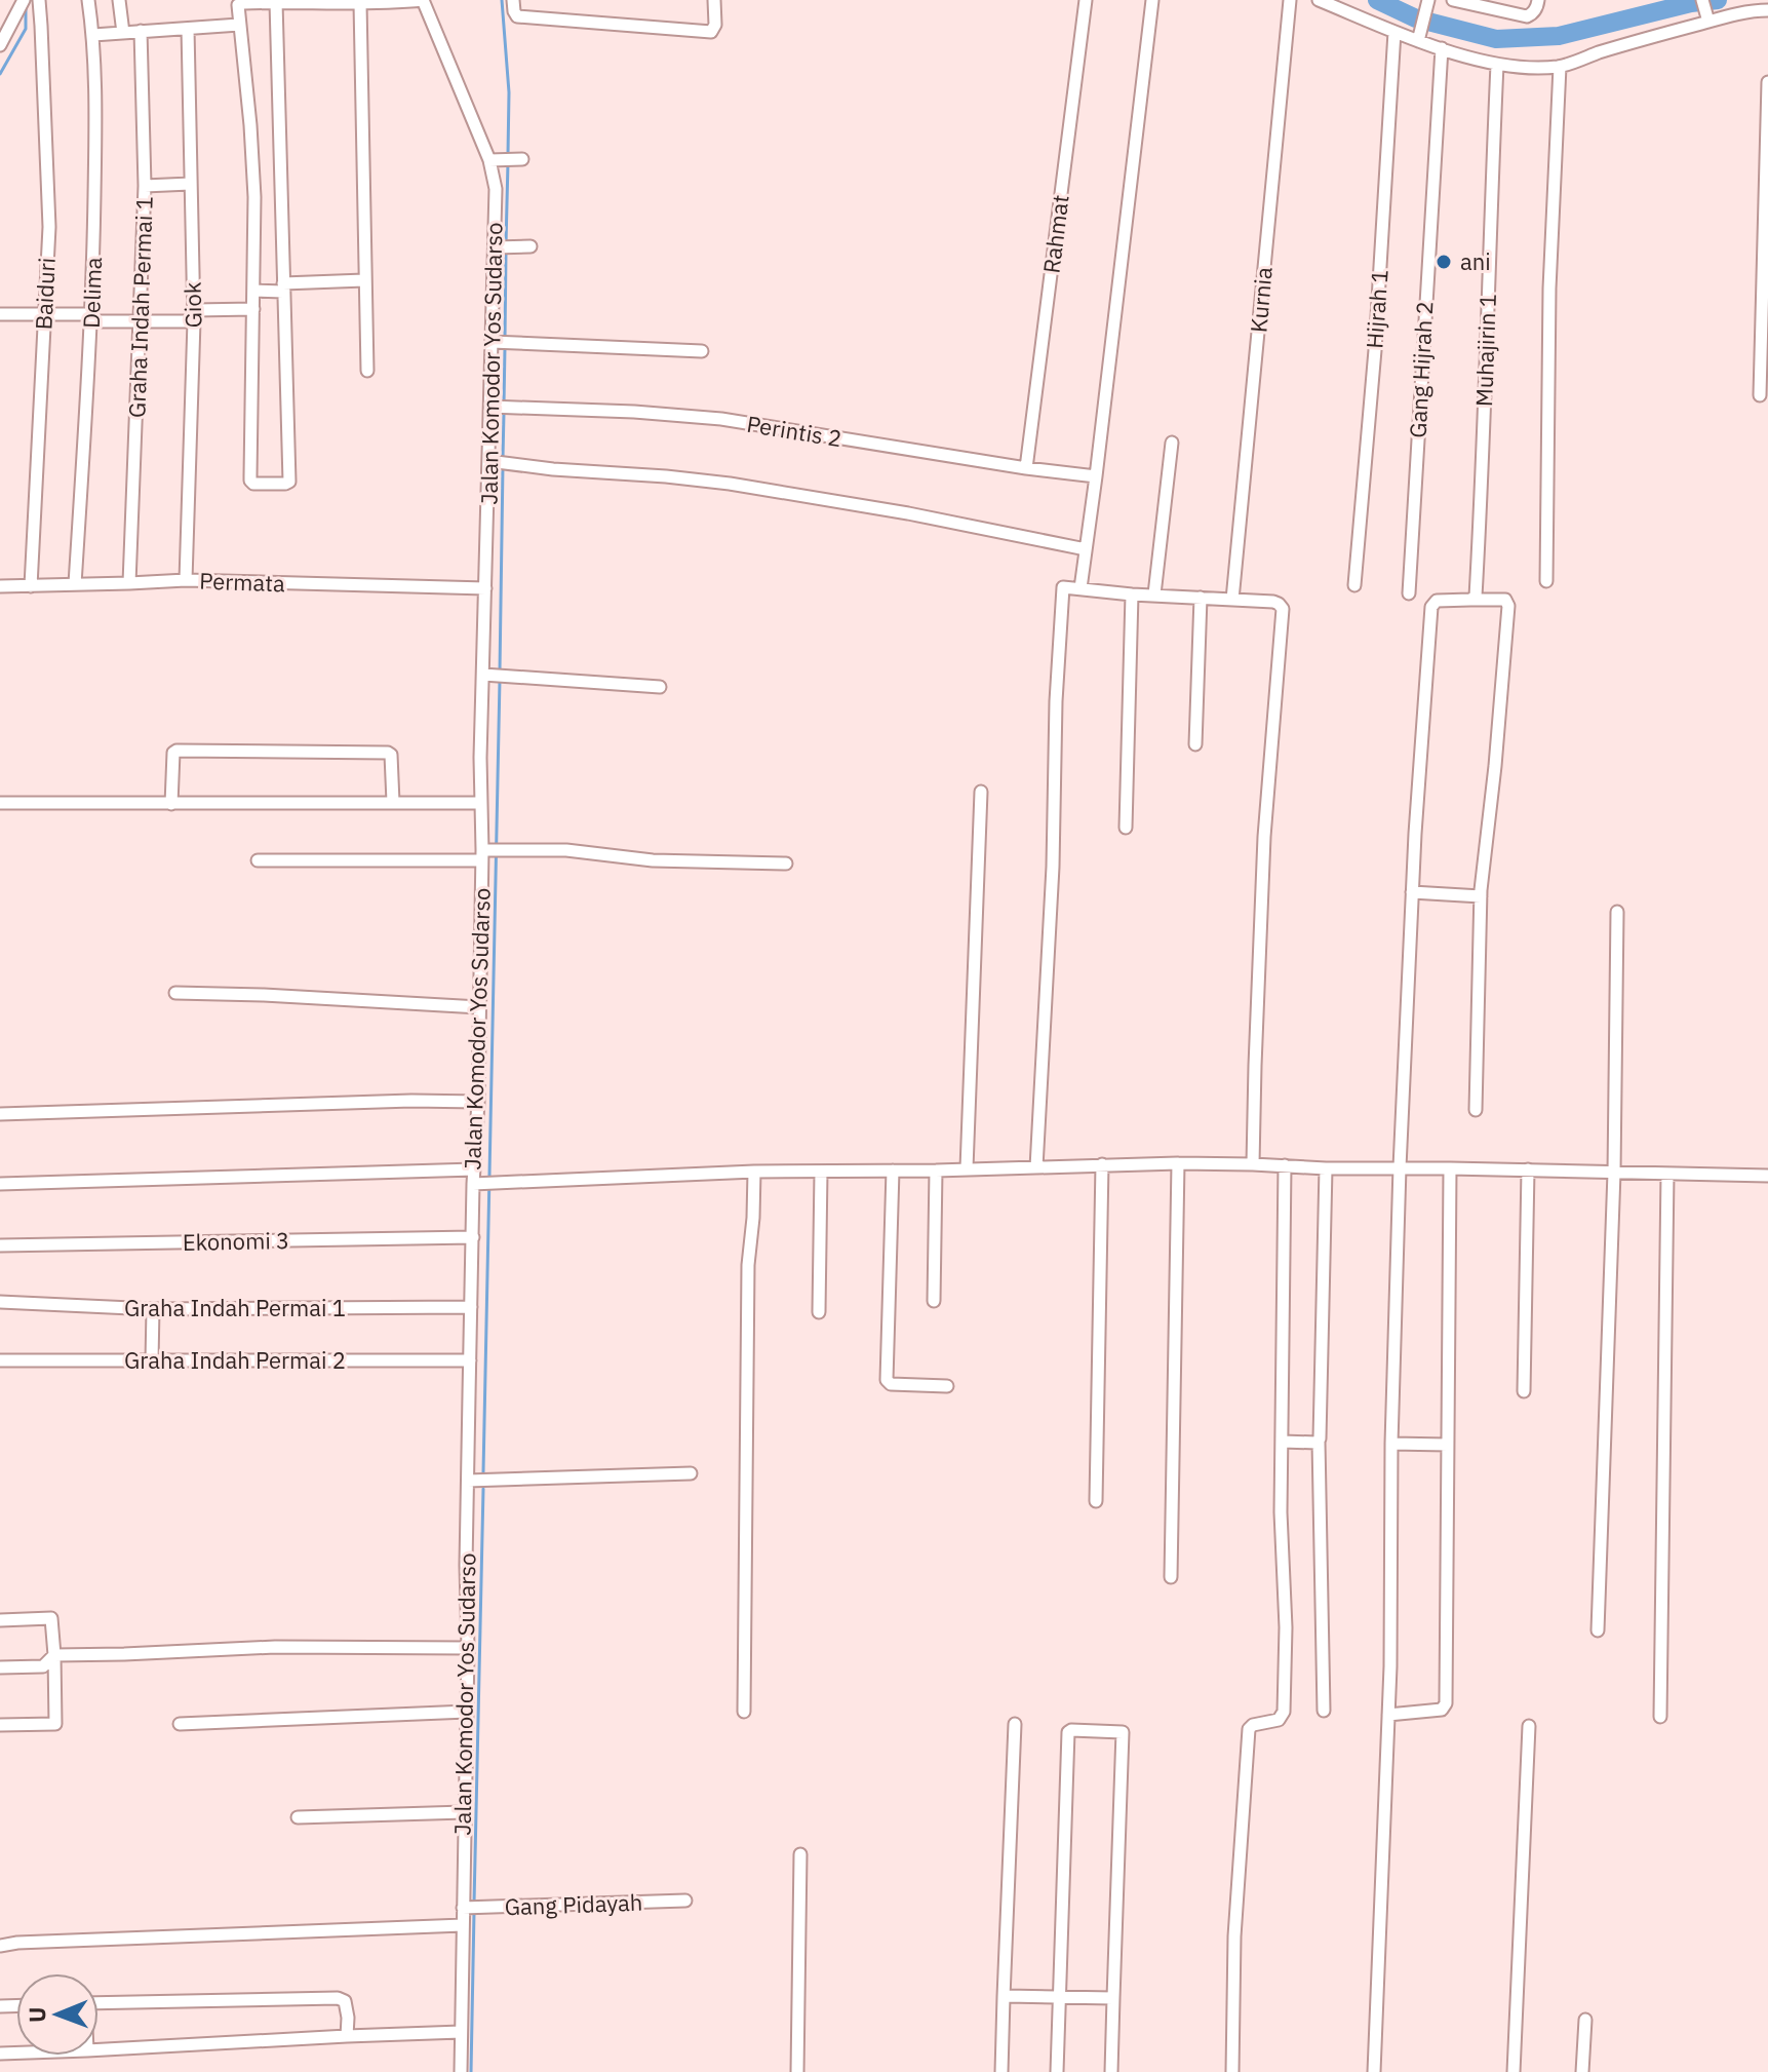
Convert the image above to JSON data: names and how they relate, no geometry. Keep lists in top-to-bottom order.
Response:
{
  "streets": {
    "street": [
      "Rahmat",
      "Delima",
      "Baiduri",
      "Kurnia",
      "Giok",
      "Graha Indah Permai 1",
      "Hijrah 1",
      "Muhajirin 1",
      "Jalan Komodor Yos Sudarso",
      "Gang Hijrah 2",
      "Perintis 2",
      "Permata",
      "Ekonomi 3",
      "Graha Indah Permai 2",
      "Gang Pidayah"
    ]
  },
  "crossings": [
    ["Rahmat", "Perintis 2"],
    ["Delima", "Permata"],
    ["Baiduri", "Permata"],
    ["Giok", "Permata"],
    ["Graha Indah Permai 1", "Jalan Komodor Yos Sudarso"],
    ["Graha Indah Permai 1", "Permata"],
    ["Jalan Komodor Yos Sudarso", "Perintis 2"],
    ["Jalan Komodor Yos Sudarso", "Permata"],
    ["Jalan Komodor Yos Sudarso", "Ekonomi 3"],
    ["Jalan Komodor Yos Sudarso", "Graha Indah Permai 2"],
    ["Jalan Komodor Yos Sudarso", "Gang Pidayah"]
  ],
  "places": ["ani"],
  "north": "left"
}
